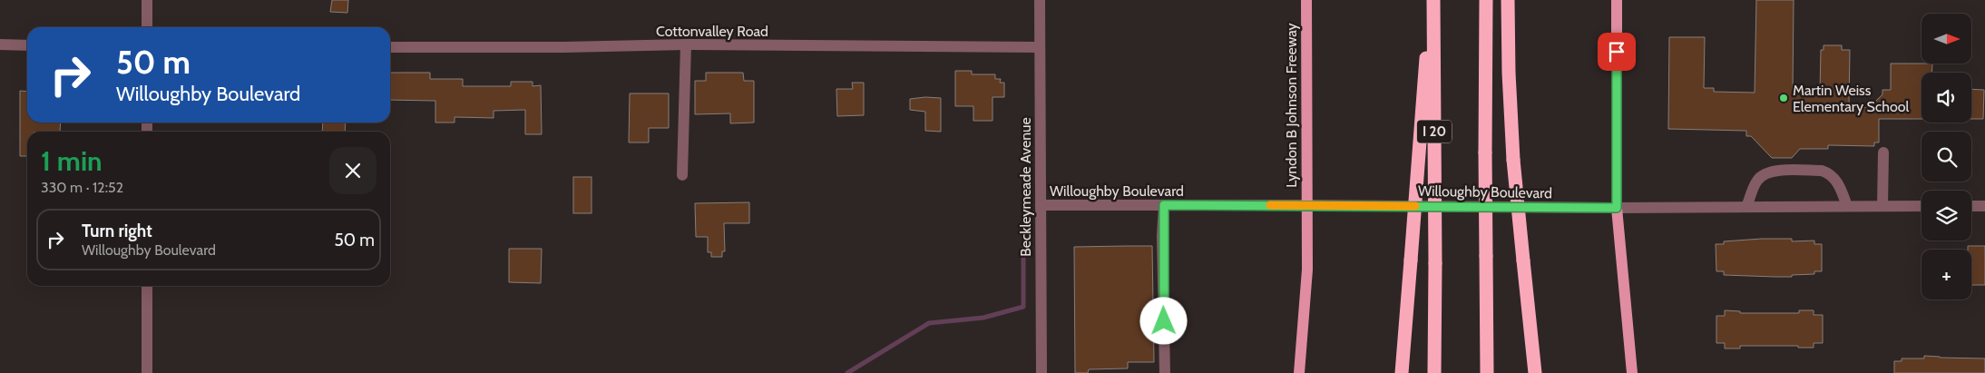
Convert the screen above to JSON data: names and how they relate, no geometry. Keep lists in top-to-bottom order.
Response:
{
  "streets": {
    "highway": ["I 20"],
    "main road": ["Lyndon B Johnson Freeway"],
    "street": ["Cottonvalley Road", "Beckleymeade Avenue", "Willoughby Boulevard"]
  },
  "crossings": [
    ["Cottonvalley Road", "Beckleymeade Avenue"],
    ["Lyndon B Johnson Freeway", "Willoughby Boulevard"],
    ["Beckleymeade Avenue", "Willoughby Boulevard"]
  ],
  "places": ["Martin Weiss Elementary School"],
  "north": "right",
  "page": {
    "map_buttons": "+",
    "turn": ["50 m", "Willoughby Boulevard"],
    "heading": ["1 min", "330 m · 12:52"],
    "list": [
      {
        "name": "Turn right",
        "note": "Willoughby Boulevard",
        "value": "50 m"
      }
    ]
  }
}
